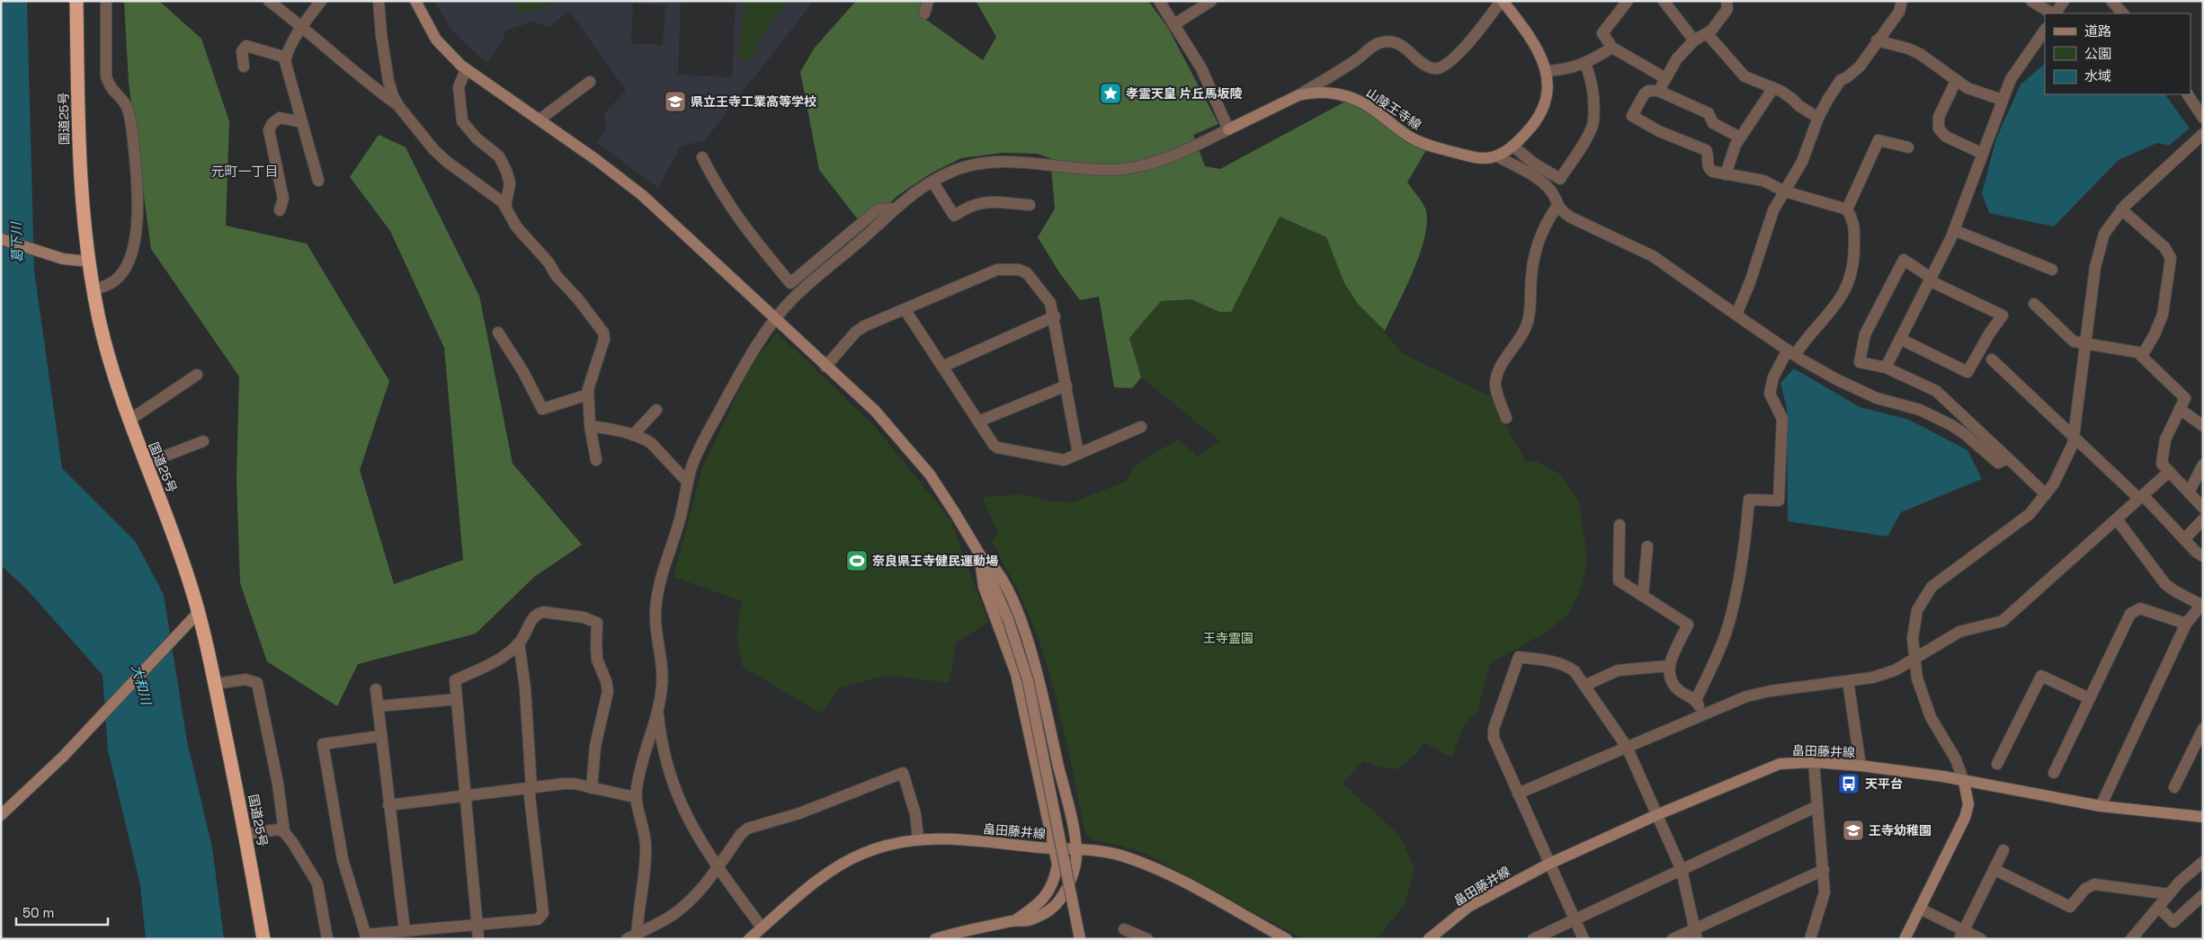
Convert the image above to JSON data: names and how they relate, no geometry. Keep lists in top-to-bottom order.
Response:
{
  "streets": {
    "highway": ["国道25号"],
    "street": ["山陵王寺線", "畠田藤井線"]
  },
  "districts": ["元町一丁目"],
  "water": ["葛下川", "大和川"],
  "parks": ["王寺霊園"],
  "places": {
    "place": ["孝霊天皇 片丘馬坂陵"],
    "school or university": ["県立王寺工業高等学校", "王寺幼稚園"],
    "sports": ["奈良県王寺健民運動場"],
    "bus stop": ["天平台"]
  },
  "legend": ["道路", "公園", "水域"],
  "scale_bar": "50 m"
}
